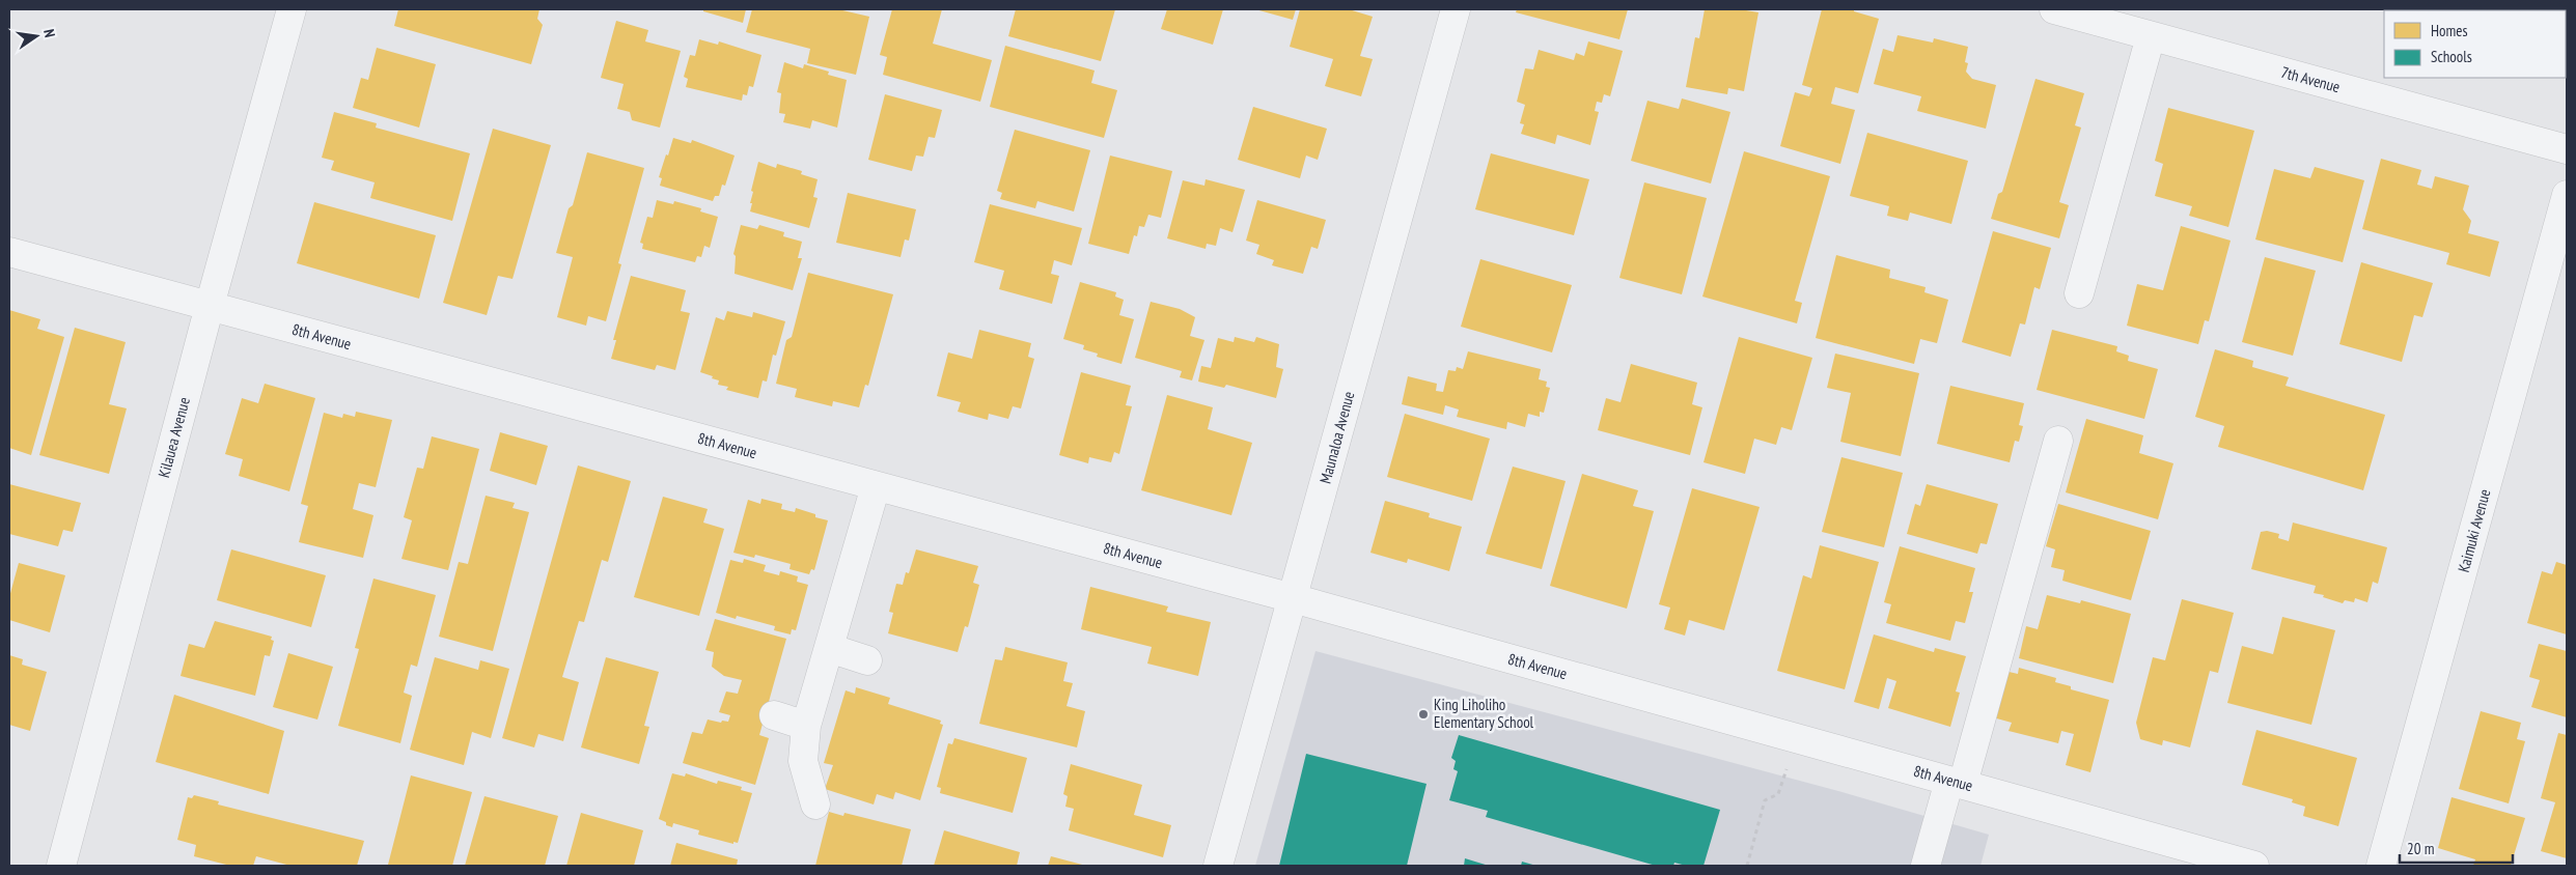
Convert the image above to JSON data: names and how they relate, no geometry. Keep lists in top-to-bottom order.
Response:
{
  "streets": {
    "street": [
      "7th Avenue",
      "8th Avenue",
      "Kilauea Avenue",
      "Maunaloa Avenue",
      "Kaimuki Avenue"
    ]
  },
  "crossings": [
    ["8th Avenue", "Kilauea Avenue"],
    ["8th Avenue", "Maunaloa Avenue"]
  ],
  "places": ["King Liholiho Elementary School"],
  "legend": ["Homes", "Schools"],
  "scale_bar": "20 m",
  "north": "right"
}
